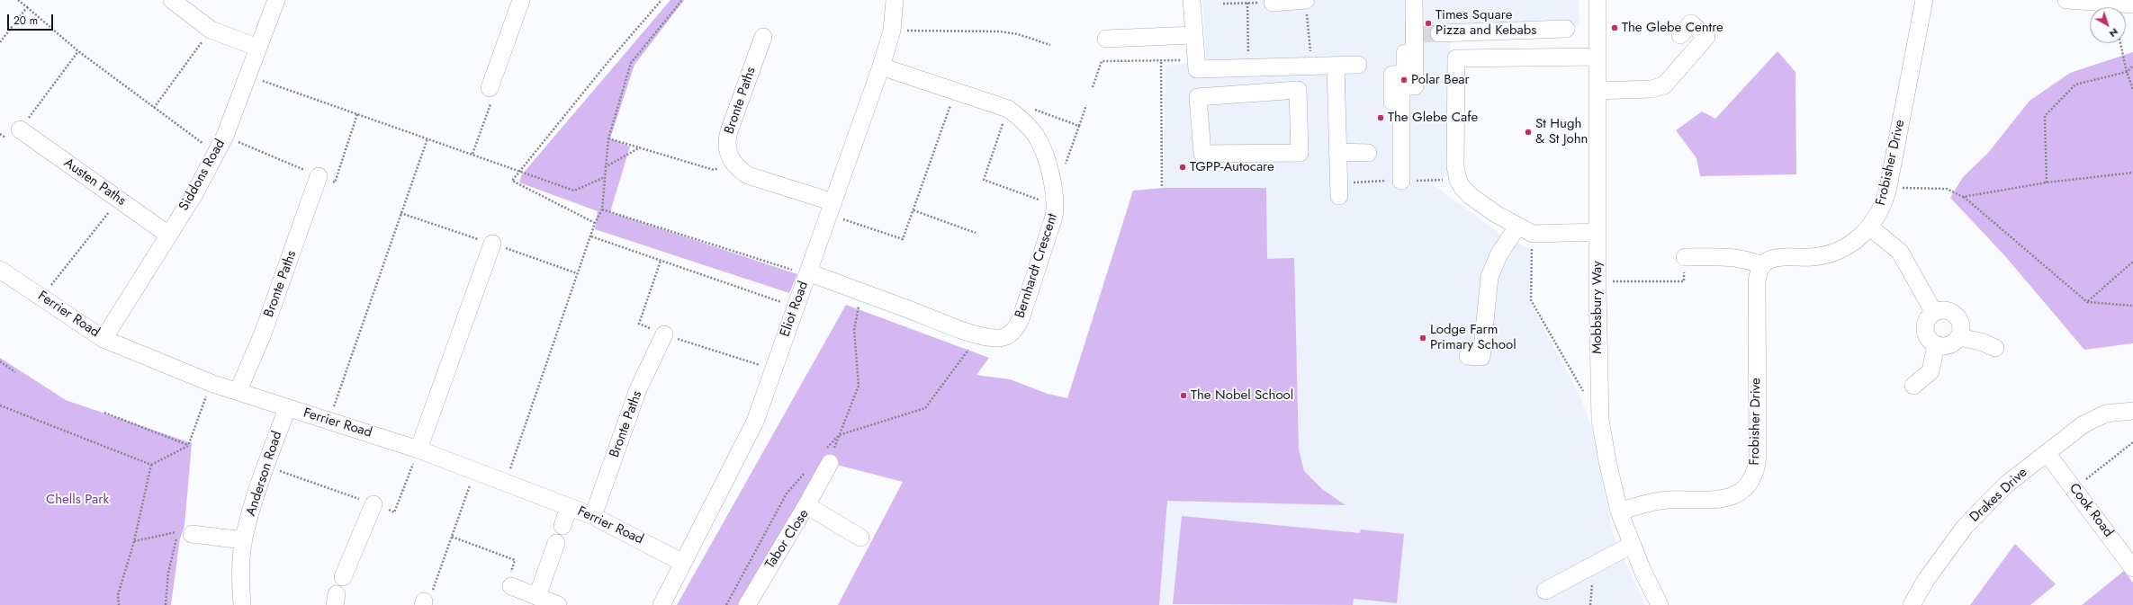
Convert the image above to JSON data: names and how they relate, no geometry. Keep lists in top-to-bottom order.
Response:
{
  "streets": {
    "street": [
      "Bronte Paths",
      "Frobisher Drive",
      "Siddons Road",
      "Austen Paths",
      "Bernhardt Crescent",
      "Mobbsbury Way",
      "Eliot Road",
      "Ferrier Road",
      "Anderson Road",
      "Drakes Drive",
      "Cook Road",
      "Tabor Close"
    ]
  },
  "crossings": [
    ["Bronte Paths", "Ferrier Road"],
    ["Frobisher Drive", "Mobbsbury Way"],
    ["Siddons Road", "Austen Paths"],
    ["Siddons Road", "Ferrier Road"],
    ["Bernhardt Crescent", "Eliot Road"],
    ["Eliot Road", "Ferrier Road"],
    ["Ferrier Road", "Anderson Road"],
    ["Drakes Drive", "Cook Road"]
  ],
  "parks": ["Chells Park"],
  "places": [
    "Times Square Pizza and Kebabs",
    "The Glebe Centre",
    "Polar Bear",
    "The Glebe Cafe",
    "St Hugh & St John",
    "TGPP-Autocare",
    "Lodge Farm Primary School",
    "The Nobel School"
  ],
  "scale_bar": "20 m",
  "north": "bottom right"
}
